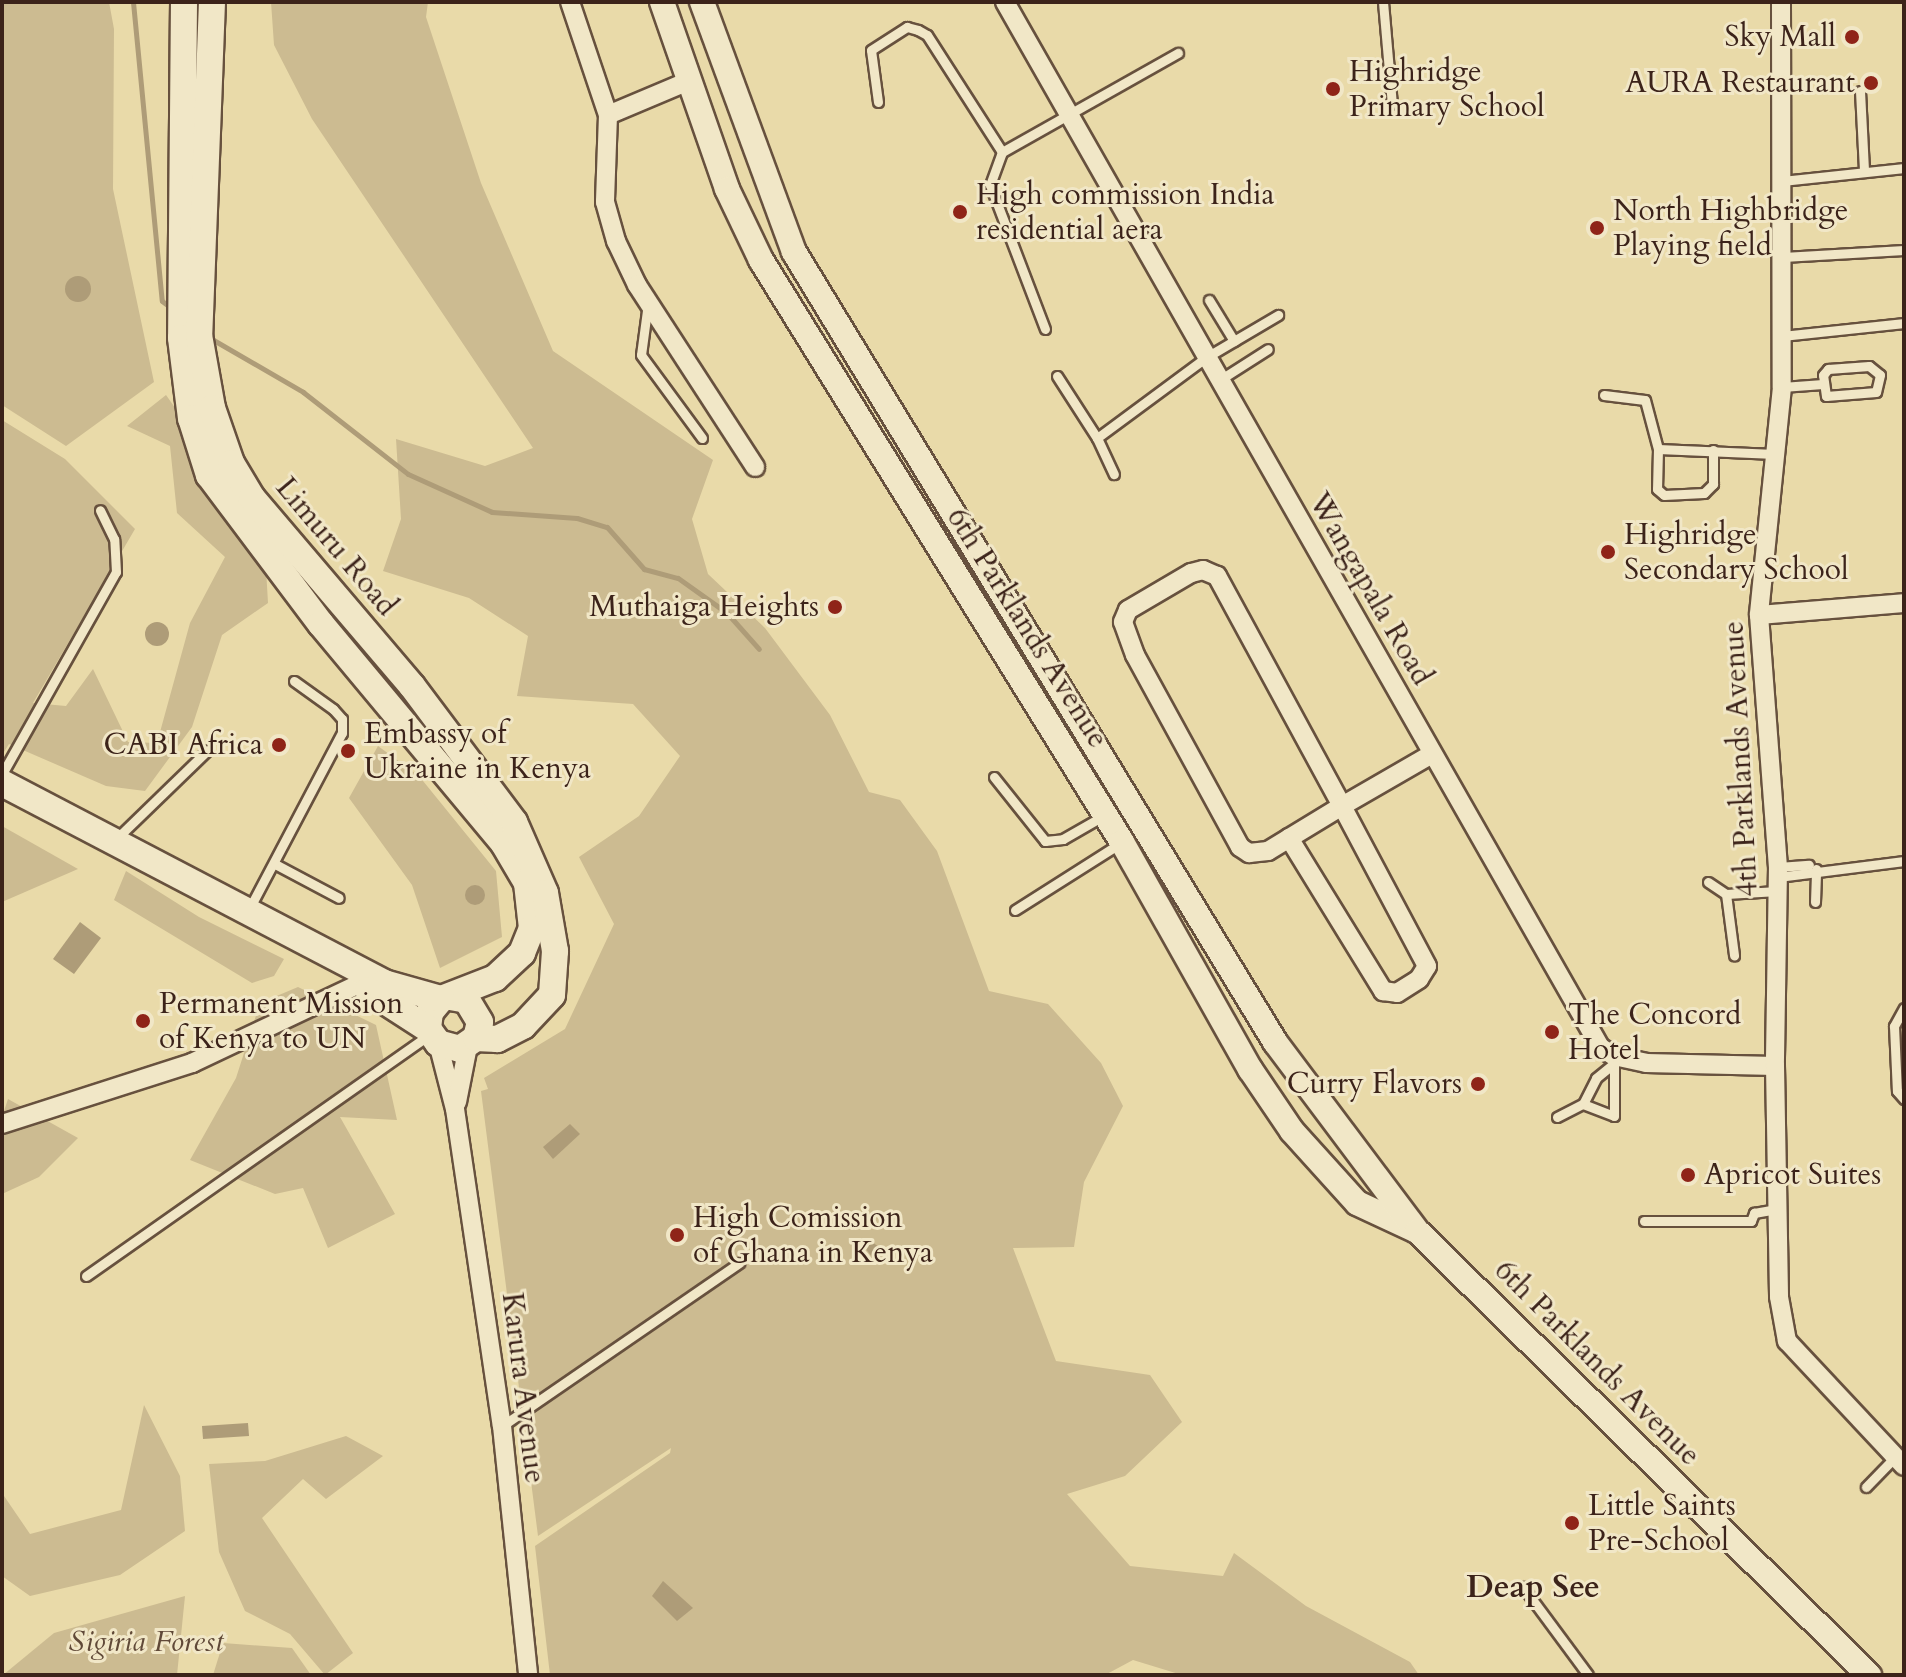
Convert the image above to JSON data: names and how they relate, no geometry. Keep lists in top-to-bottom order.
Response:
{
  "streets": {
    "main road": ["Limuru Road"],
    "street": [
      "Wangapala Road",
      "6th Parklands Avenue",
      "4th Parklands Avenue",
      "Karura Avenue"
    ]
  },
  "crossings": [
    ["Limuru Road", "Karura Avenue"]
  ],
  "districts": ["Deap See"],
  "parks": ["Sigiria Forest"],
  "places": [
    "Sky Mall",
    "AURA Restaurant",
    "Highridge Primary School",
    "High commission India residential aera",
    "North Highbridge Playing field",
    "Highridge Secondary School",
    "Muthaiga Heights",
    "CABI Africa",
    "Embassy of Ukraine in Kenya",
    "Permanent Mission of Kenya to UN",
    "The Concord Hotel",
    "Curry Flavors",
    "Apricot Suites",
    "High Comission of Ghana in Kenya",
    "Little Saints Pre-School"
  ]
}
